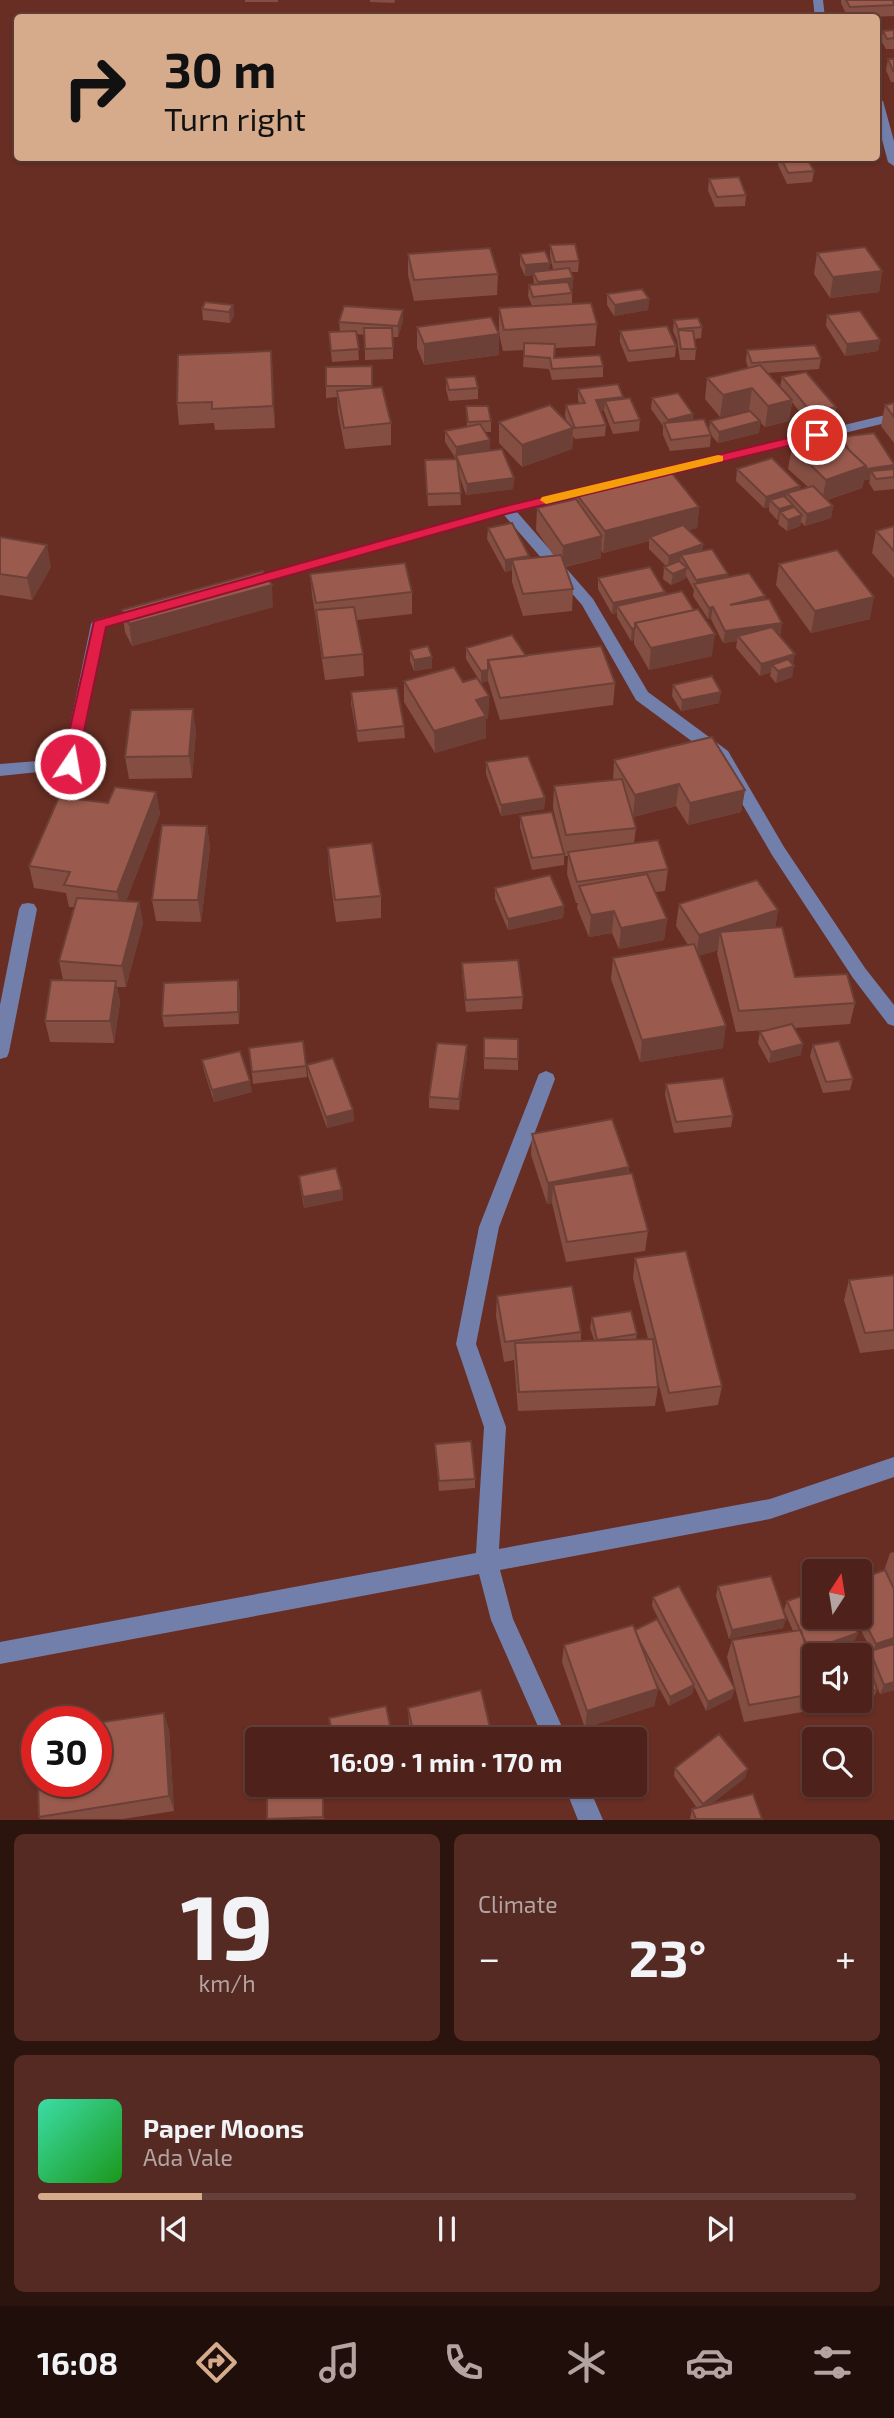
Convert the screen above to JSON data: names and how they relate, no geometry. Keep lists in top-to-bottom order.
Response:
{
  "north": "top",
  "page": {
    "turn": ["30 m", "Turn right"],
    "limit": "30",
    "trip": "16:09 · 1 min · 170 m",
    "tile": [
      ["19", "km/h"],
      "Climate"
    ],
    "heat": ["−", "23°", "+"],
    "song": ["Paper Moons", "Ada Vale"],
    "tabs": "16:08"
  }
}
